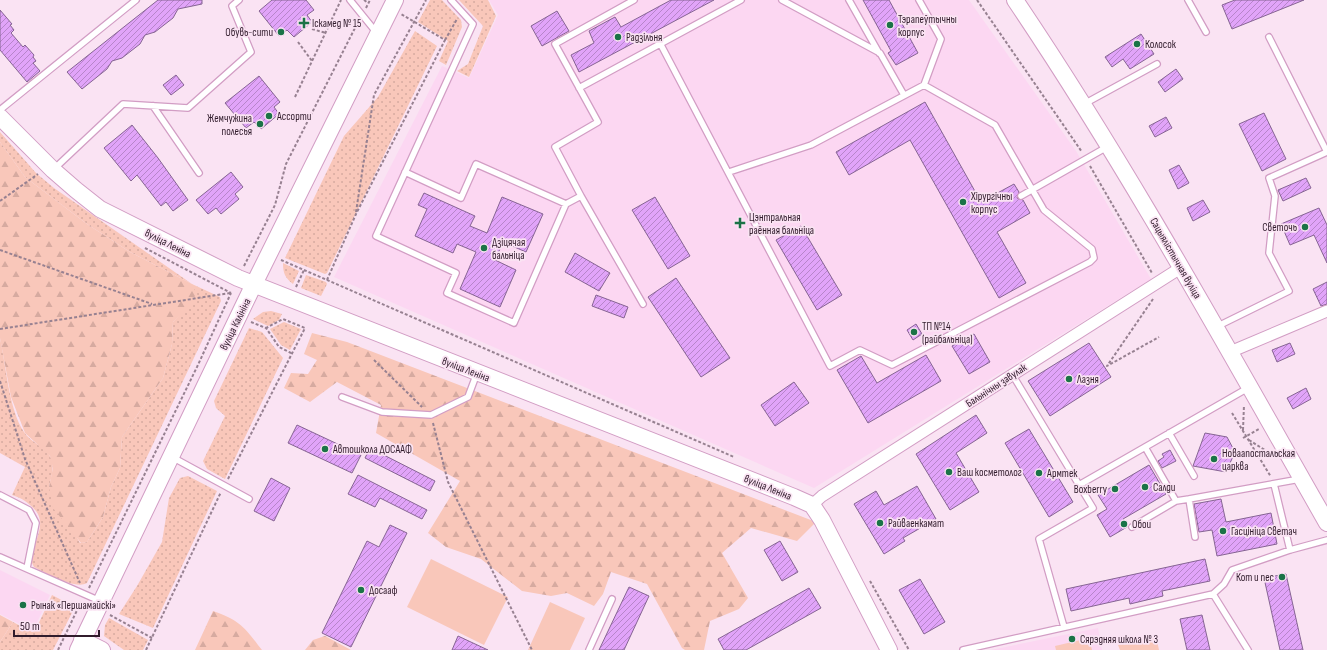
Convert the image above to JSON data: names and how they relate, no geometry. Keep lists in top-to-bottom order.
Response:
{
  "streets": {
    "main road": ["вуліца Леніна", "Сацыялістычная вуліца", "вуліца Калініна"],
    "street": ["Бальнічны завулак"]
  },
  "crossings": [
    ["вуліца Леніна", "вуліца Калініна"],
    ["вуліца Леніна", "Бальнічны завулак"],
    ["Сацыялістычная вуліца", "Бальнічны завулак"]
  ],
  "places": {
    "health": ["Іскамед № 15", "Цэнтральная раённая бальніца"],
    "other": [
      "Тэрапеўтычны корпус",
      "Обувь-сити",
      "Радзільня",
      "Колосок",
      "Ассорти",
      "Жемчужина полесья",
      "Хірургічны корпус",
      "Светочь",
      "Дзіцячая бальніца",
      "ТП №14 (райбальніца)",
      "Лазня",
      "Автошкола ДОСААФ",
      "Новаапостальская царква",
      "Ваш косметолог",
      "Армтек",
      "Салди",
      "Boxberry",
      "Райваенкамат",
      "Обои",
      "Гасцініца Светач",
      "Кот и пес",
      "Досааф",
      "Рынак «Першамайскі»",
      "Сярэдняя школа № 3"
    ]
  },
  "scale_bar": "50 m"
}
